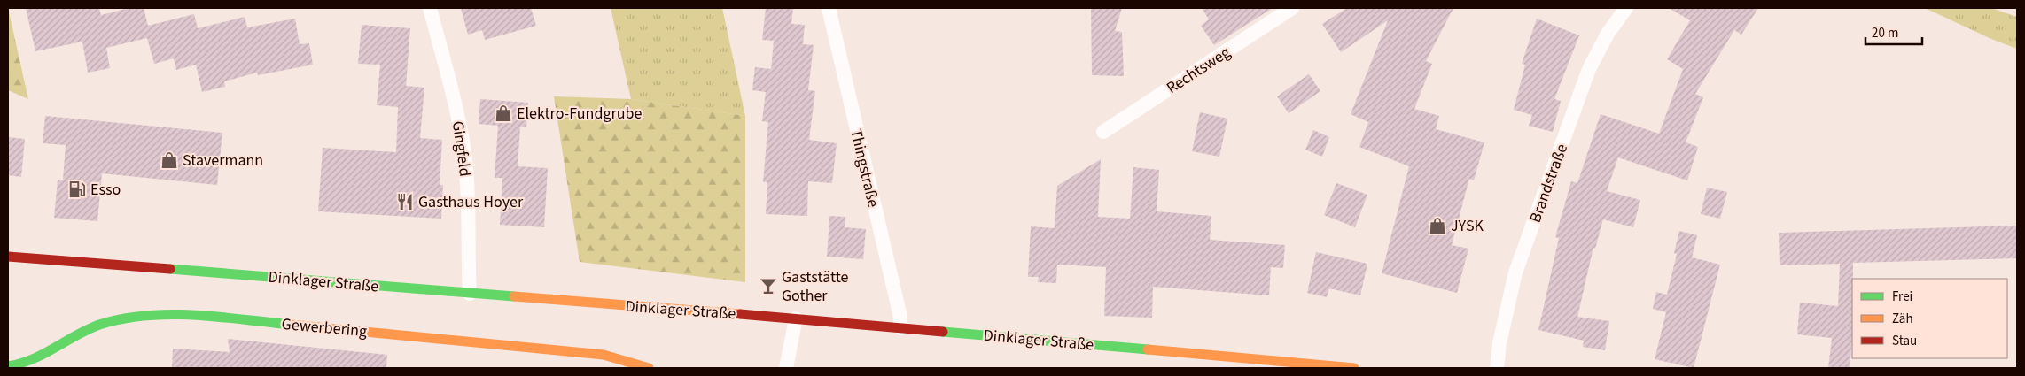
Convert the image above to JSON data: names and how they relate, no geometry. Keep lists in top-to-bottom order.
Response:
{
  "streets": {
    "main road": ["Dinklager Straße", "Gewerbering"],
    "street": [
      "Rechtsweg",
      "Gingfeld",
      "Thingstraße",
      "Brandstraße"
    ]
  },
  "crossings": [
    ["Gingfeld", "Dinklager Straße"],
    ["Thingstraße", "Dinklager Straße"]
  ],
  "places": {
    "shop": ["Elektro-Fundgrube", "Stavermann", "JYSK"],
    "fuel station": ["Esso"],
    "restaurant": ["Gasthaus Hoyer"],
    "bar": ["Gaststätte Gother"]
  },
  "legend": ["Frei", "Zäh", "Stau"],
  "scale_bar": "20 m"
}
